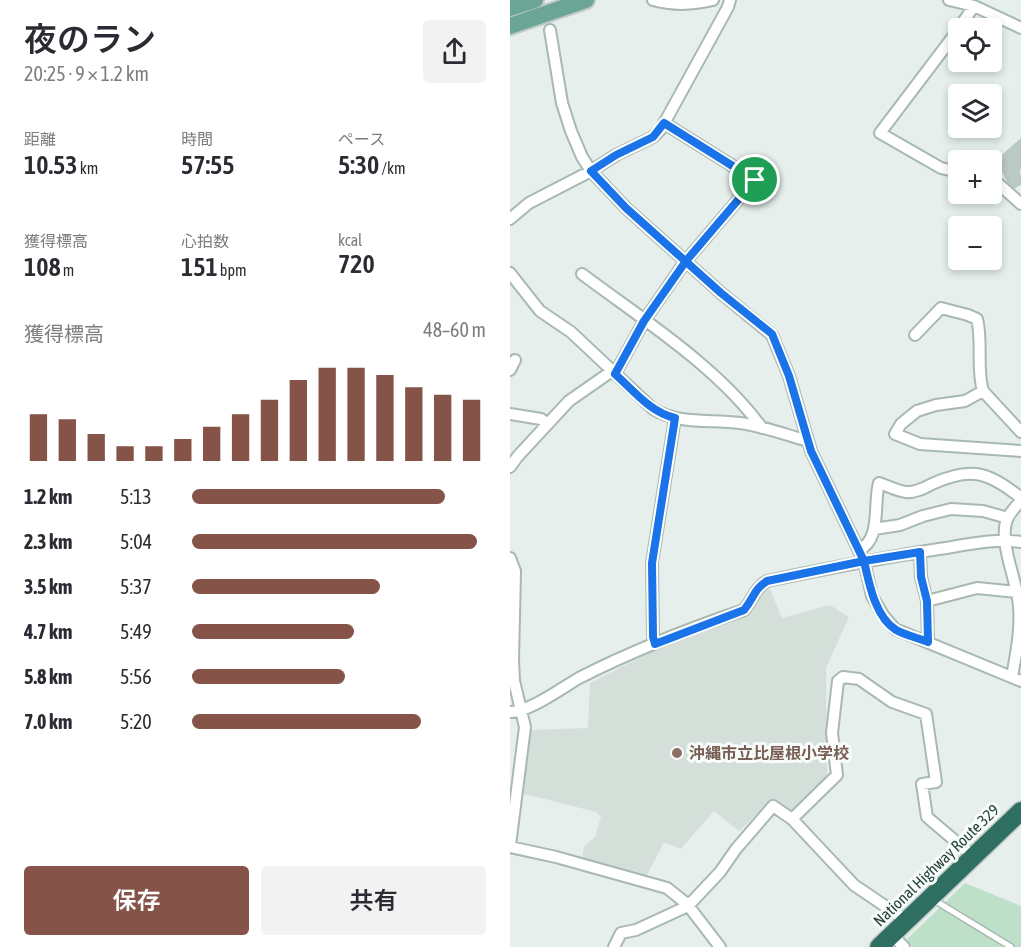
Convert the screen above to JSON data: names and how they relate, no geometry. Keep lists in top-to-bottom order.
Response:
{
  "streets": {
    "highway": ["National Highway Route 329"]
  },
  "places": ["沖縄市立比屋根小学校"],
  "page": {
    "heading": ["夜のラン", "20:25 · 9 × 1.2 km"],
    "map_buttons": ["+", "−"],
    "stats": [
      ["距離", "10.53 km"],
      ["時間", "57:55"],
      ["ペース", "5:30 /km"],
      ["獲得標高", "108 m"],
      ["心拍数", "151 bpm"],
      ["kcal", "720"]
    ],
    "chart": ["獲得標高", "48–60 m"],
    "list": [
      {
        "name": "1.2 km",
        "note": "5:13"
      },
      {
        "name": "2.3 km",
        "note": "5:04"
      },
      {
        "name": "3.5 km",
        "note": "5:37"
      },
      {
        "name": "4.7 km",
        "note": "5:49"
      },
      {
        "name": "5.8 km",
        "note": "5:56"
      },
      {
        "name": "7.0 km",
        "note": "5:20"
      }
    ],
    "buttons": ["保存", "共有"]
  }
}
